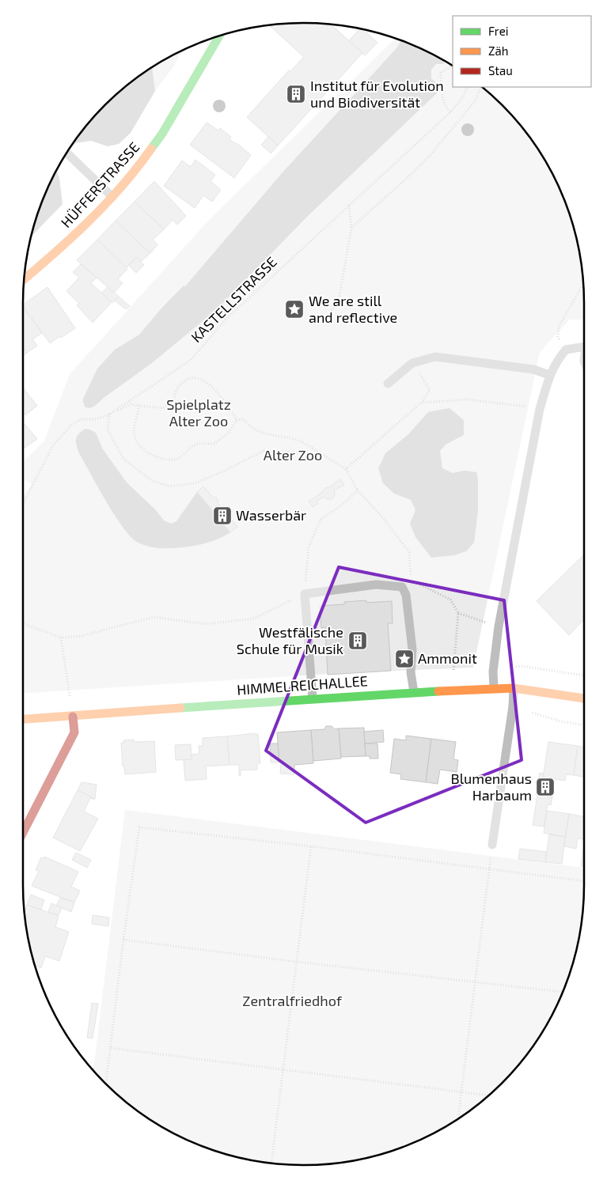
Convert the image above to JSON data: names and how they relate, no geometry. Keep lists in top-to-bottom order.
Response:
{
  "streets": {
    "street": ["HÜFFERSTRASSE", "HIMMELREICHALLEE"],
    "path": ["KASTELLSTRASSE"]
  },
  "parks": ["Spielplatz Alter Zoo", "Alter Zoo", "Zentralfriedhof"],
  "places": {
    "building": [
      "Institut für Evolution und Biodiversität",
      "Wasserbär",
      "Westfälische Schule für Musik",
      "Blumenhaus Harbaum"
    ],
    "place": ["We are still and reflective", "Ammonit"]
  },
  "legend": ["Frei", "Zäh", "Stau"]
}
